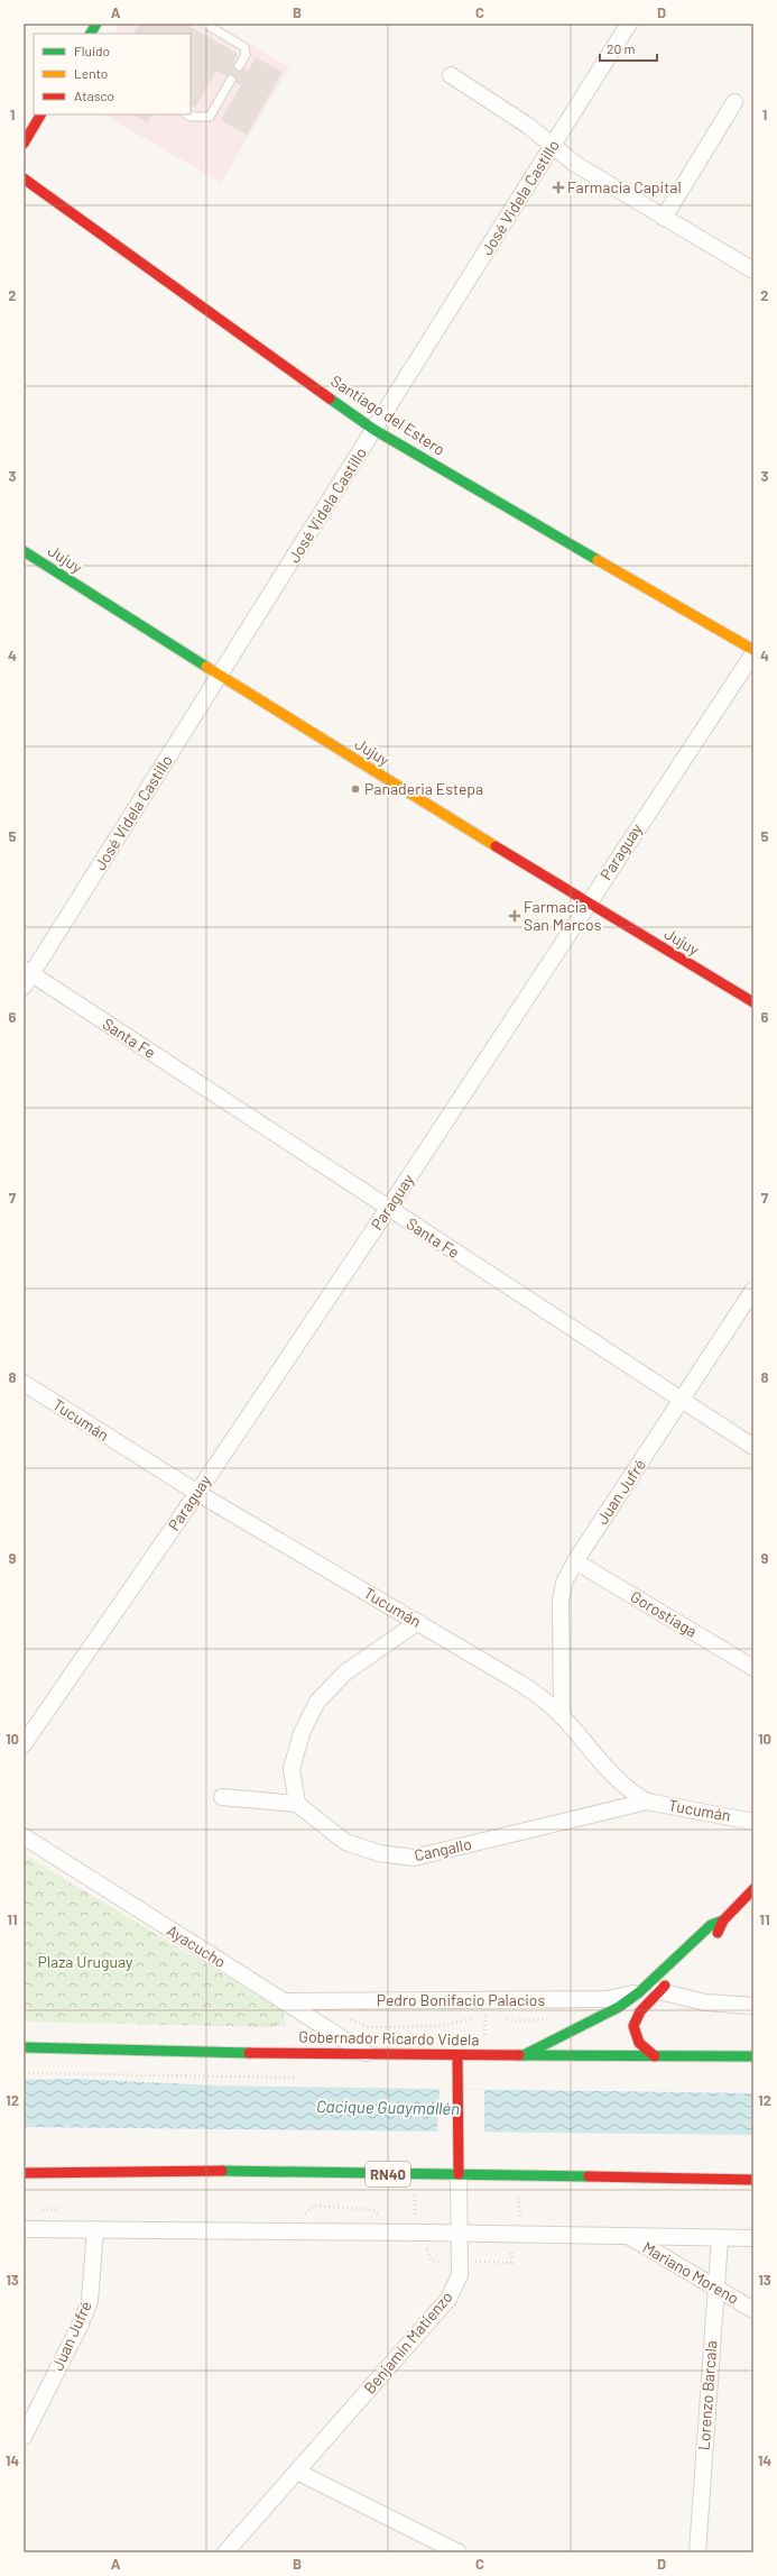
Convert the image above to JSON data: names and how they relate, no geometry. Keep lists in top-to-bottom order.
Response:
{
  "streets": {
    "main road": [
      "Santiago del Estero",
      "Jujuy",
      "Gobernador Ricardo Videla",
      "RN40",
      "Benjamín Matienzo"
    ],
    "street": [
      "José Videla Castillo",
      "Paraguay",
      "Santa Fe",
      "Tucumán",
      "Juan Jufré",
      "Gorostiaga",
      "Cangallo",
      "Ayacucho",
      "Pedro Bonifacio Palacios",
      "Mariano Moreno",
      "Lorenzo Barcala"
    ]
  },
  "crossings": [
    ["José Videla Castillo", "Santiago del Estero"],
    ["José Videla Castillo", "Jujuy"],
    ["José Videla Castillo", "Santa Fe"],
    ["Santiago del Estero", "Paraguay"],
    ["Jujuy", "Paraguay"],
    ["Paraguay", "Santa Fe"],
    ["Paraguay", "Tucumán"],
    ["Santa Fe", "Juan Jufré"],
    ["Tucumán", "Juan Jufré"],
    ["Tucumán", "Cangallo"],
    ["Juan Jufré", "Gorostiaga"],
    ["Ayacucho", "Pedro Bonifacio Palacios"],
    ["Ayacucho", "Gobernador Ricardo Videla"],
    ["Gobernador Ricardo Videla", "Benjamín Matienzo"],
    ["RN40", "Benjamín Matienzo"],
    ["Mariano Moreno", "Lorenzo Barcala"]
  ],
  "water": ["Cacique Guaymallén"],
  "parks": ["Plaza Uruguay"],
  "places": {
    "health": ["Farmacia Capital", "Farmacia San Marcos"],
    "other": ["Panaderia Estepa"]
  },
  "legend": ["Fluido", "Lento", "Atasco"],
  "scale_bar": "20 m",
  "grid": {
    "columns": [
      "A",
      "B",
      "C",
      "D"
    ],
    "rows": [
      "1",
      "2",
      "3",
      "4",
      "5",
      "6",
      "7",
      "8",
      "9",
      "10",
      "11",
      "12",
      "13",
      "14"
    ]
  }
}
